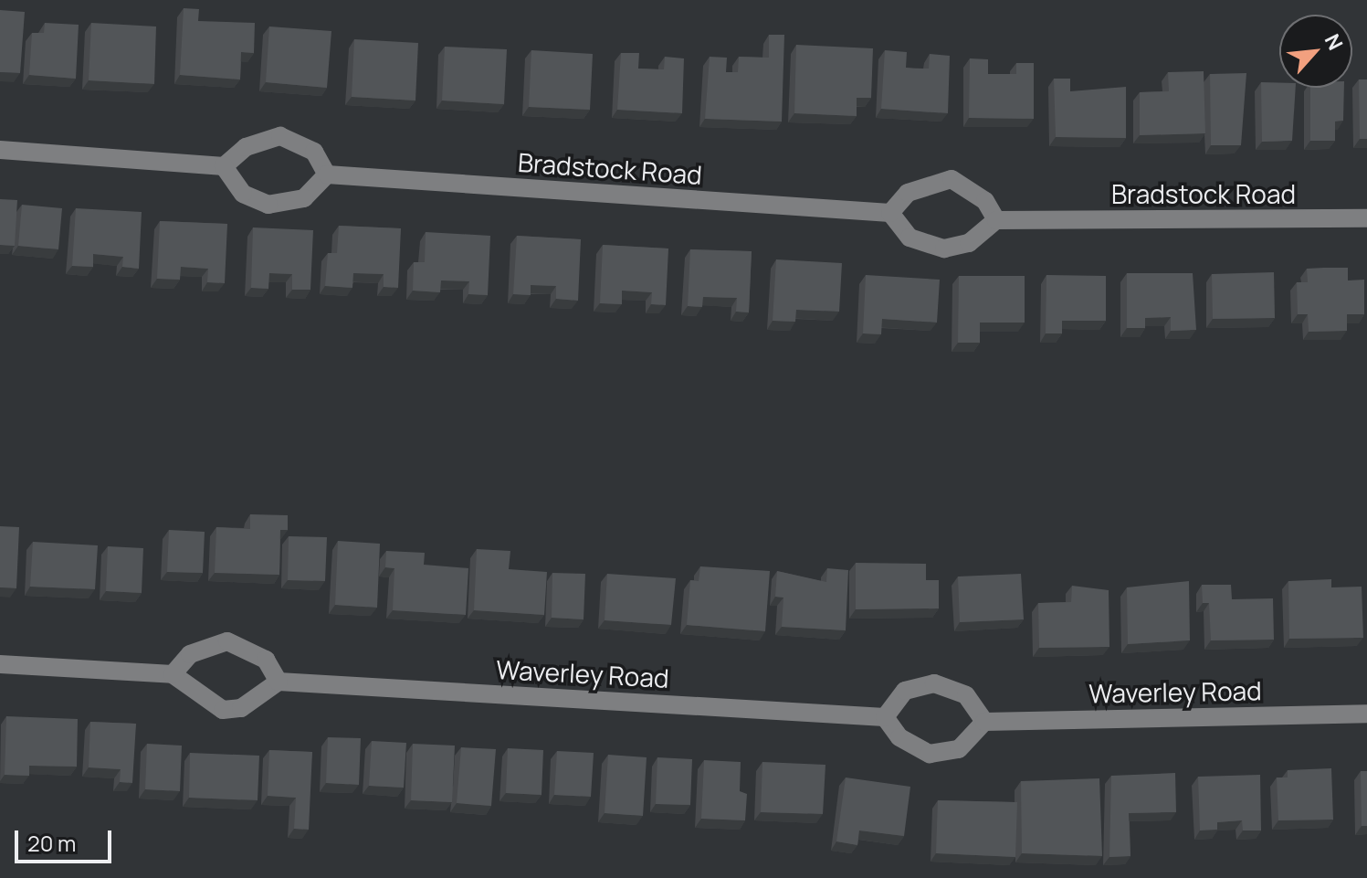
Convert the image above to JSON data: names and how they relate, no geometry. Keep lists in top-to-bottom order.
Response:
{
  "streets": {
    "street": ["Bradstock Road", "Waverley Road"]
  },
  "scale_bar": "20 m",
  "north": "top right"
}
